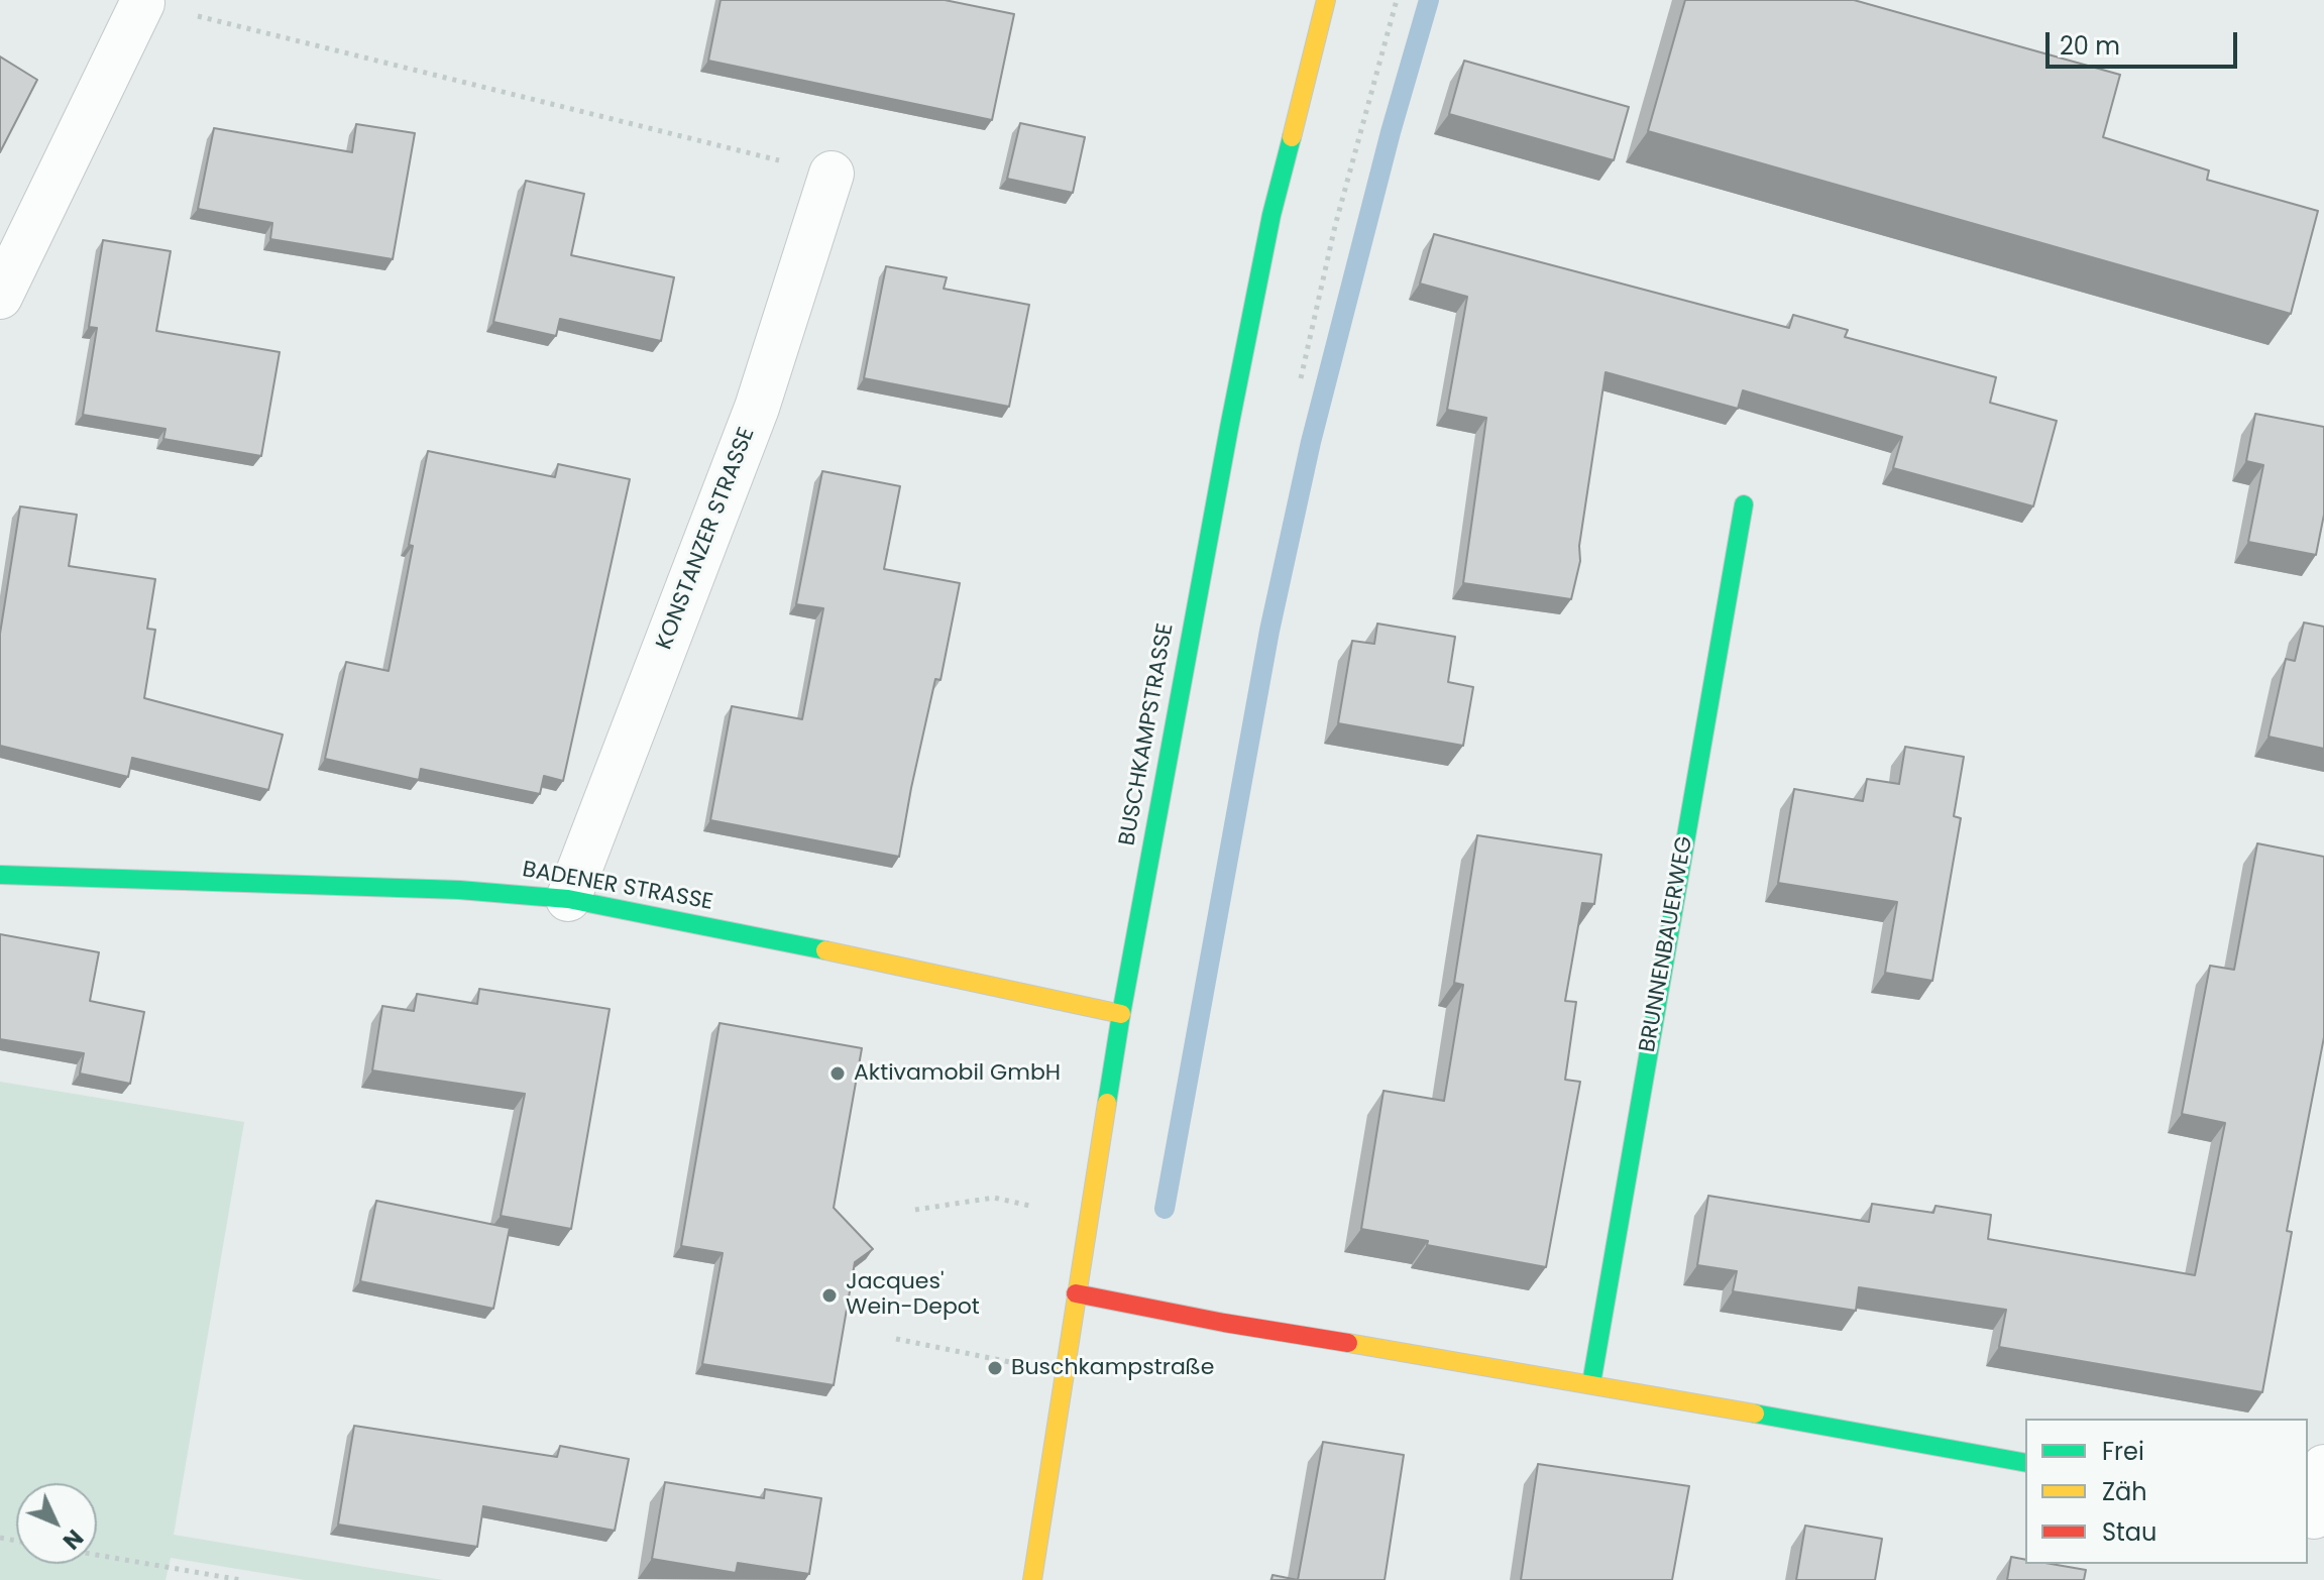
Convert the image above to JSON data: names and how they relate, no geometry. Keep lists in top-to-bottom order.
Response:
{
  "streets": {
    "street": [
      "KONSTANZER STRASSE",
      "BUSCHKAMPSTRASSE",
      "BADENER STRASSE",
      "BRUNNENBAUERWEG"
    ]
  },
  "crossings": [
    ["KONSTANZER STRASSE", "BADENER STRASSE"],
    ["BUSCHKAMPSTRASSE", "BADENER STRASSE"]
  ],
  "places": ["Aktivamobil GmbH", "Jacques' Wein-Depot", "Buschkampstraße"],
  "legend": ["Frei", "Zäh", "Stau"],
  "scale_bar": "20 m",
  "north": "bottom right"
}
